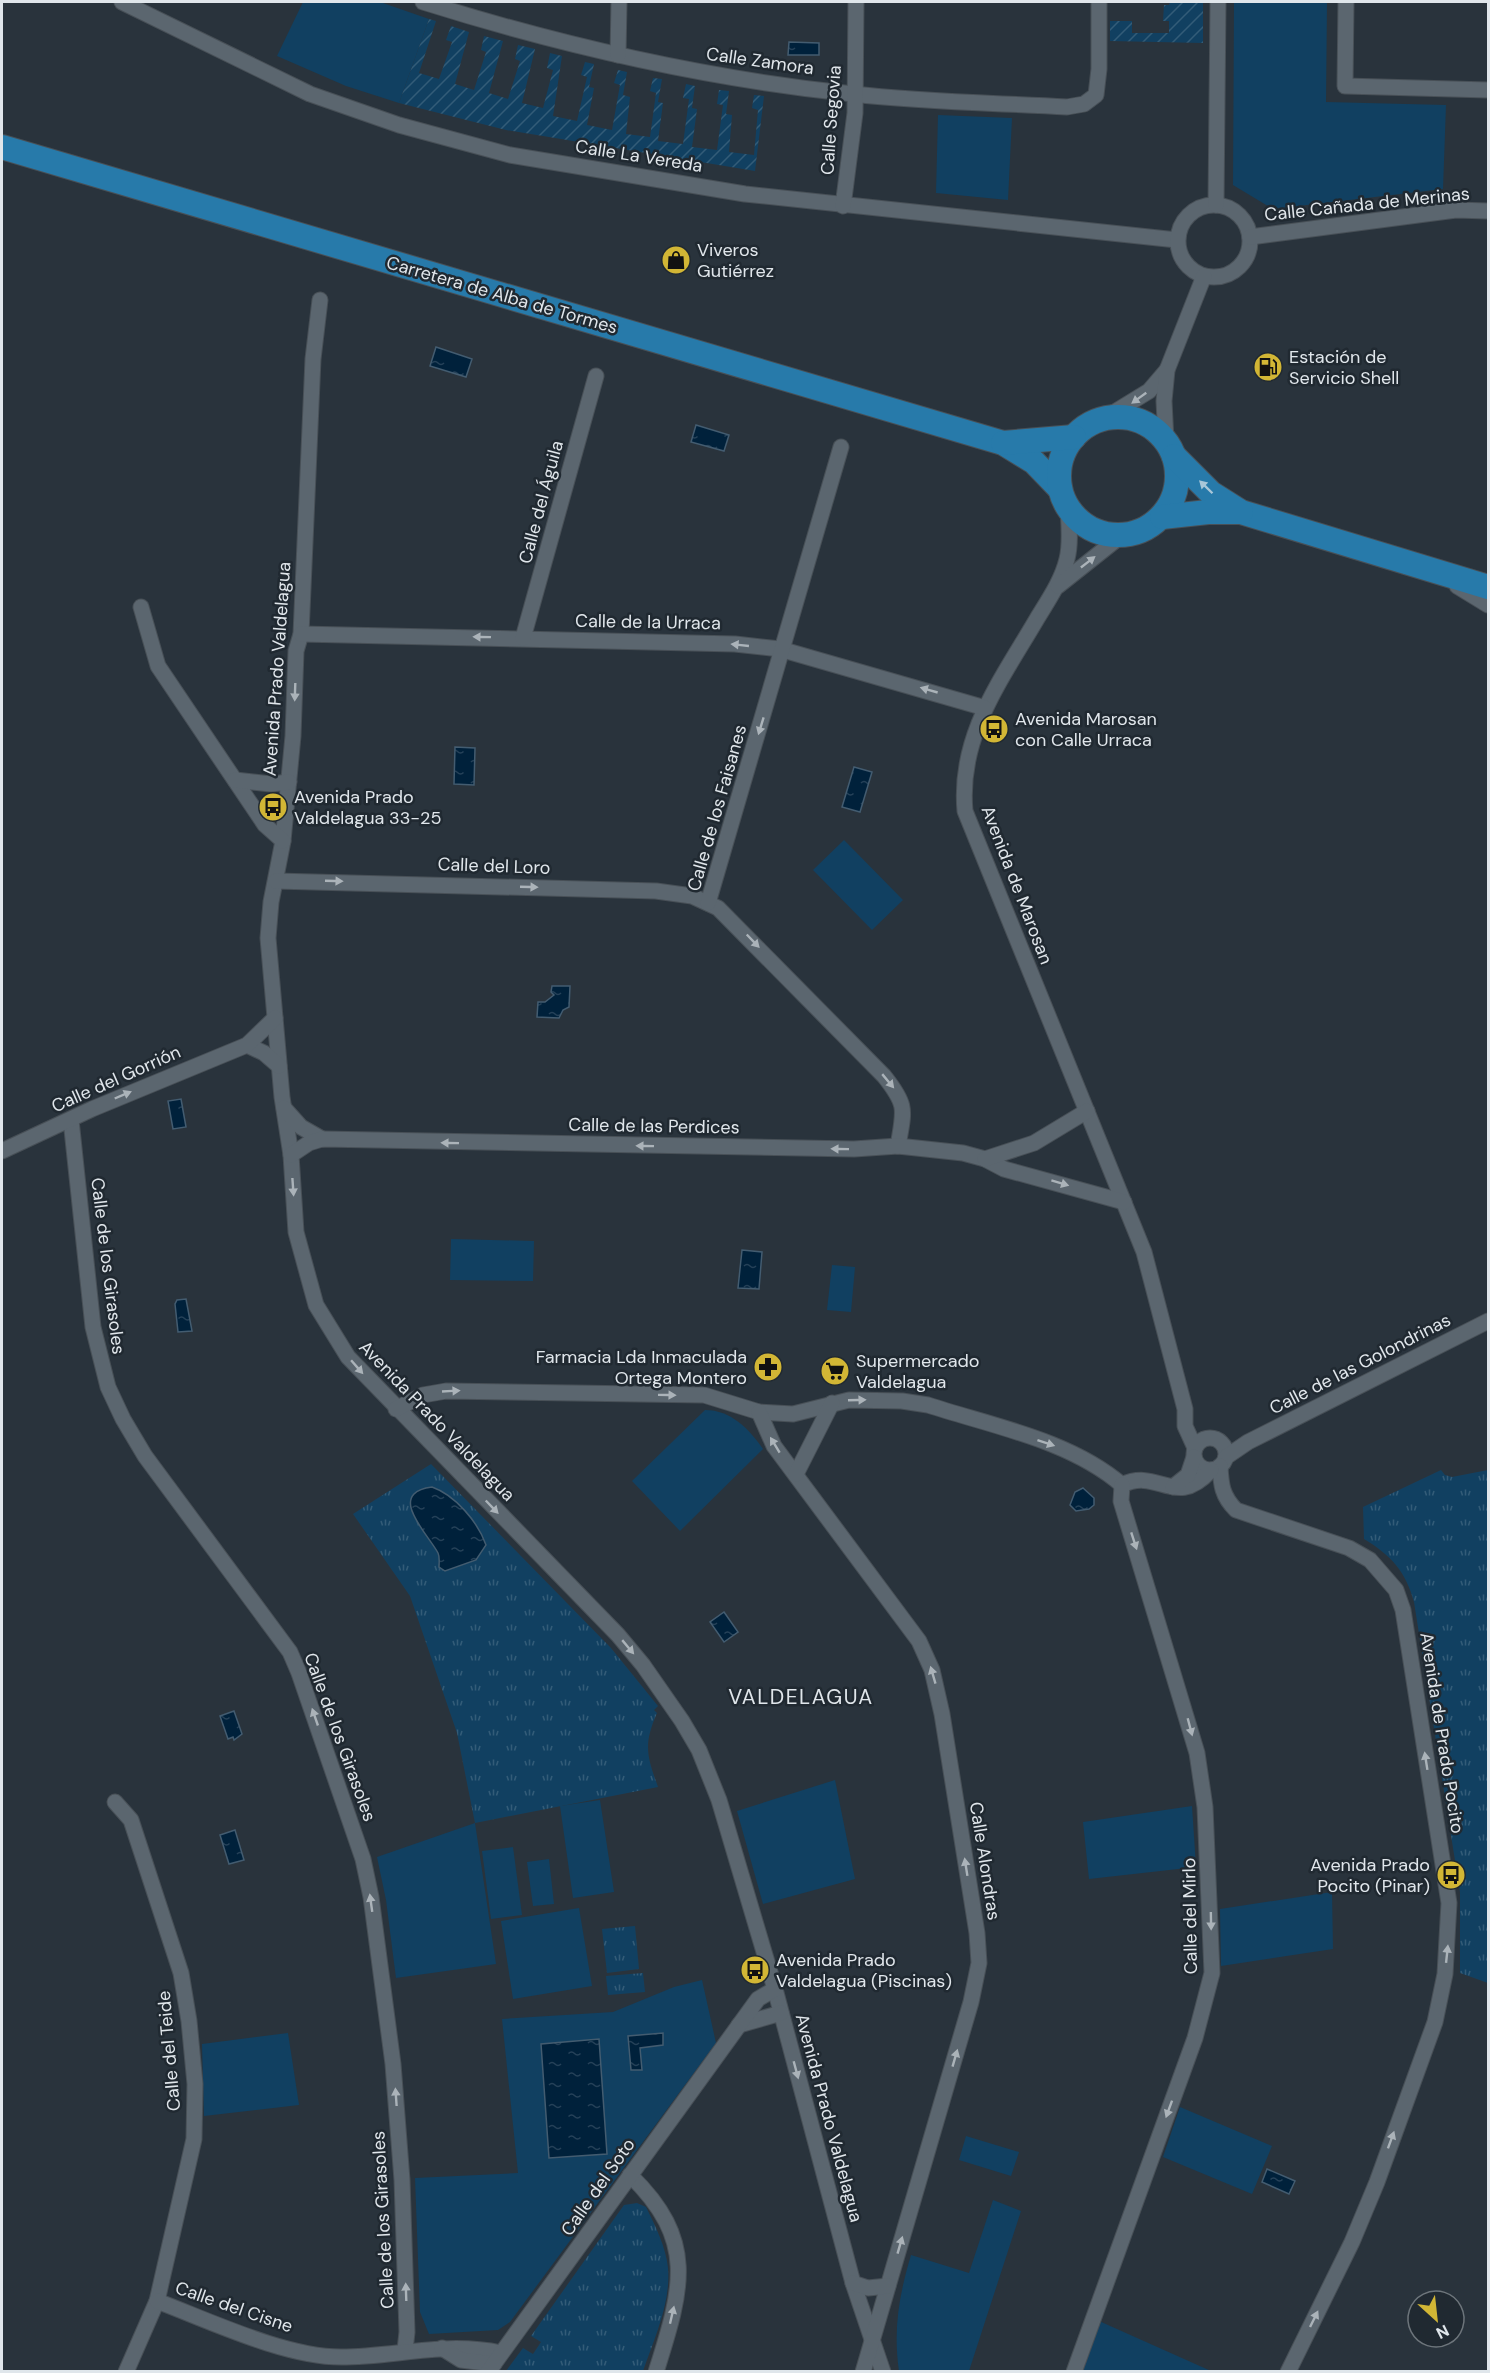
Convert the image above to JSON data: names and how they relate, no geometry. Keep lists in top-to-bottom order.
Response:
{
  "streets": {
    "main road": ["Carretera de Alba de Tormes"],
    "street": [
      "Calle Zamora",
      "Calle Segovia",
      "Calle La Vereda",
      "Calle Cañada de Merinas",
      "Calle del Águila",
      "Calle de la Urraca",
      "Avenida Prado Valdelagua",
      "Calle de los Faisanes",
      "Calle del Loro",
      "Avenida de Marosan",
      "Calle del Gorrión",
      "Calle de las Perdices",
      "Calle de los Girasoles",
      "Calle de las Golondrinas",
      "Avenida de Prado Pocito",
      "Calle Alondras",
      "Calle del Mirlo",
      "Calle del Teide",
      "Calle del Soto",
      "Calle del Cisne"
    ]
  },
  "crossings": [
    ["Calle Zamora", "Calle Segovia"],
    ["Calle Segovia", "Calle La Vereda"],
    ["Calle La Vereda", "Calle Cañada de Merinas"],
    ["Carretera de Alba de Tormes", "Avenida de Marosan"],
    ["Calle del Águila", "Calle de la Urraca"],
    ["Calle de la Urraca", "Avenida Prado Valdelagua"],
    ["Calle de la Urraca", "Calle de los Faisanes"],
    ["Calle de la Urraca", "Avenida de Marosan"],
    ["Avenida Prado Valdelagua", "Calle del Loro"],
    ["Avenida Prado Valdelagua", "Calle del Gorrión"],
    ["Avenida Prado Valdelagua", "Calle de las Perdices"],
    ["Avenida Prado Valdelagua", "Calle Alondras"],
    ["Avenida Prado Valdelagua", "Calle del Soto"],
    ["Calle de los Faisanes", "Calle del Loro"],
    ["Calle de los Faisanes", "Calle de las Perdices"],
    ["Avenida de Marosan", "Calle de las Perdices"],
    ["Calle del Gorrión", "Calle de los Girasoles"],
    ["Calle de los Girasoles", "Calle del Cisne"],
    ["Calle de las Golondrinas", "Avenida de Prado Pocito"],
    ["Calle del Teide", "Calle del Cisne"],
    ["Calle del Soto", "Calle del Cisne"]
  ],
  "one_way": [
    "Calle de la Urraca",
    "Avenida Prado Valdelagua",
    "Calle de los Faisanes",
    "Calle del Loro",
    "Calle del Gorrión",
    "Calle de los Girasoles",
    "Avenida de Prado Pocito",
    "Calle Alondras",
    "Calle del Mirlo"
  ],
  "districts": ["VALDELAGUA"],
  "places": {
    "shop": ["Viveros Gutiérrez"],
    "fuel station": ["Estación de Servicio Shell"],
    "bus stop": [
      "Avenida Marosan con Calle Urraca",
      "Avenida Prado Valdelagua 33-25",
      "Avenida Prado Pocito (Pinar)",
      "Avenida Prado Valdelagua (Piscinas)"
    ],
    "pharmacy": ["Farmacia Lda Inmaculada Ortega Montero"],
    "supermarket": ["Supermercado Valdelagua"]
  },
  "north": "bottom right"
}
